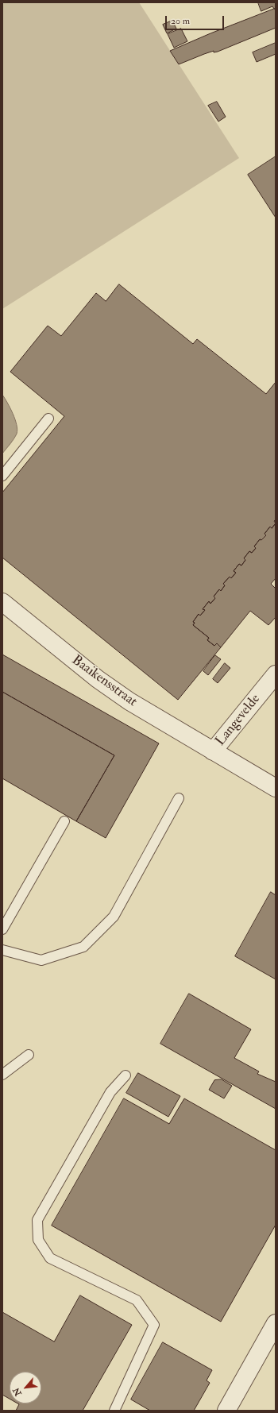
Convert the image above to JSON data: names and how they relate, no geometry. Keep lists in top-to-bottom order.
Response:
{
  "streets": {
    "street": ["Baaikensstraat", "Langevelde"]
  },
  "crossings": [
    ["Baaikensstraat", "Langevelde"]
  ],
  "scale_bar": "20 m",
  "north": "bottom left"
}
